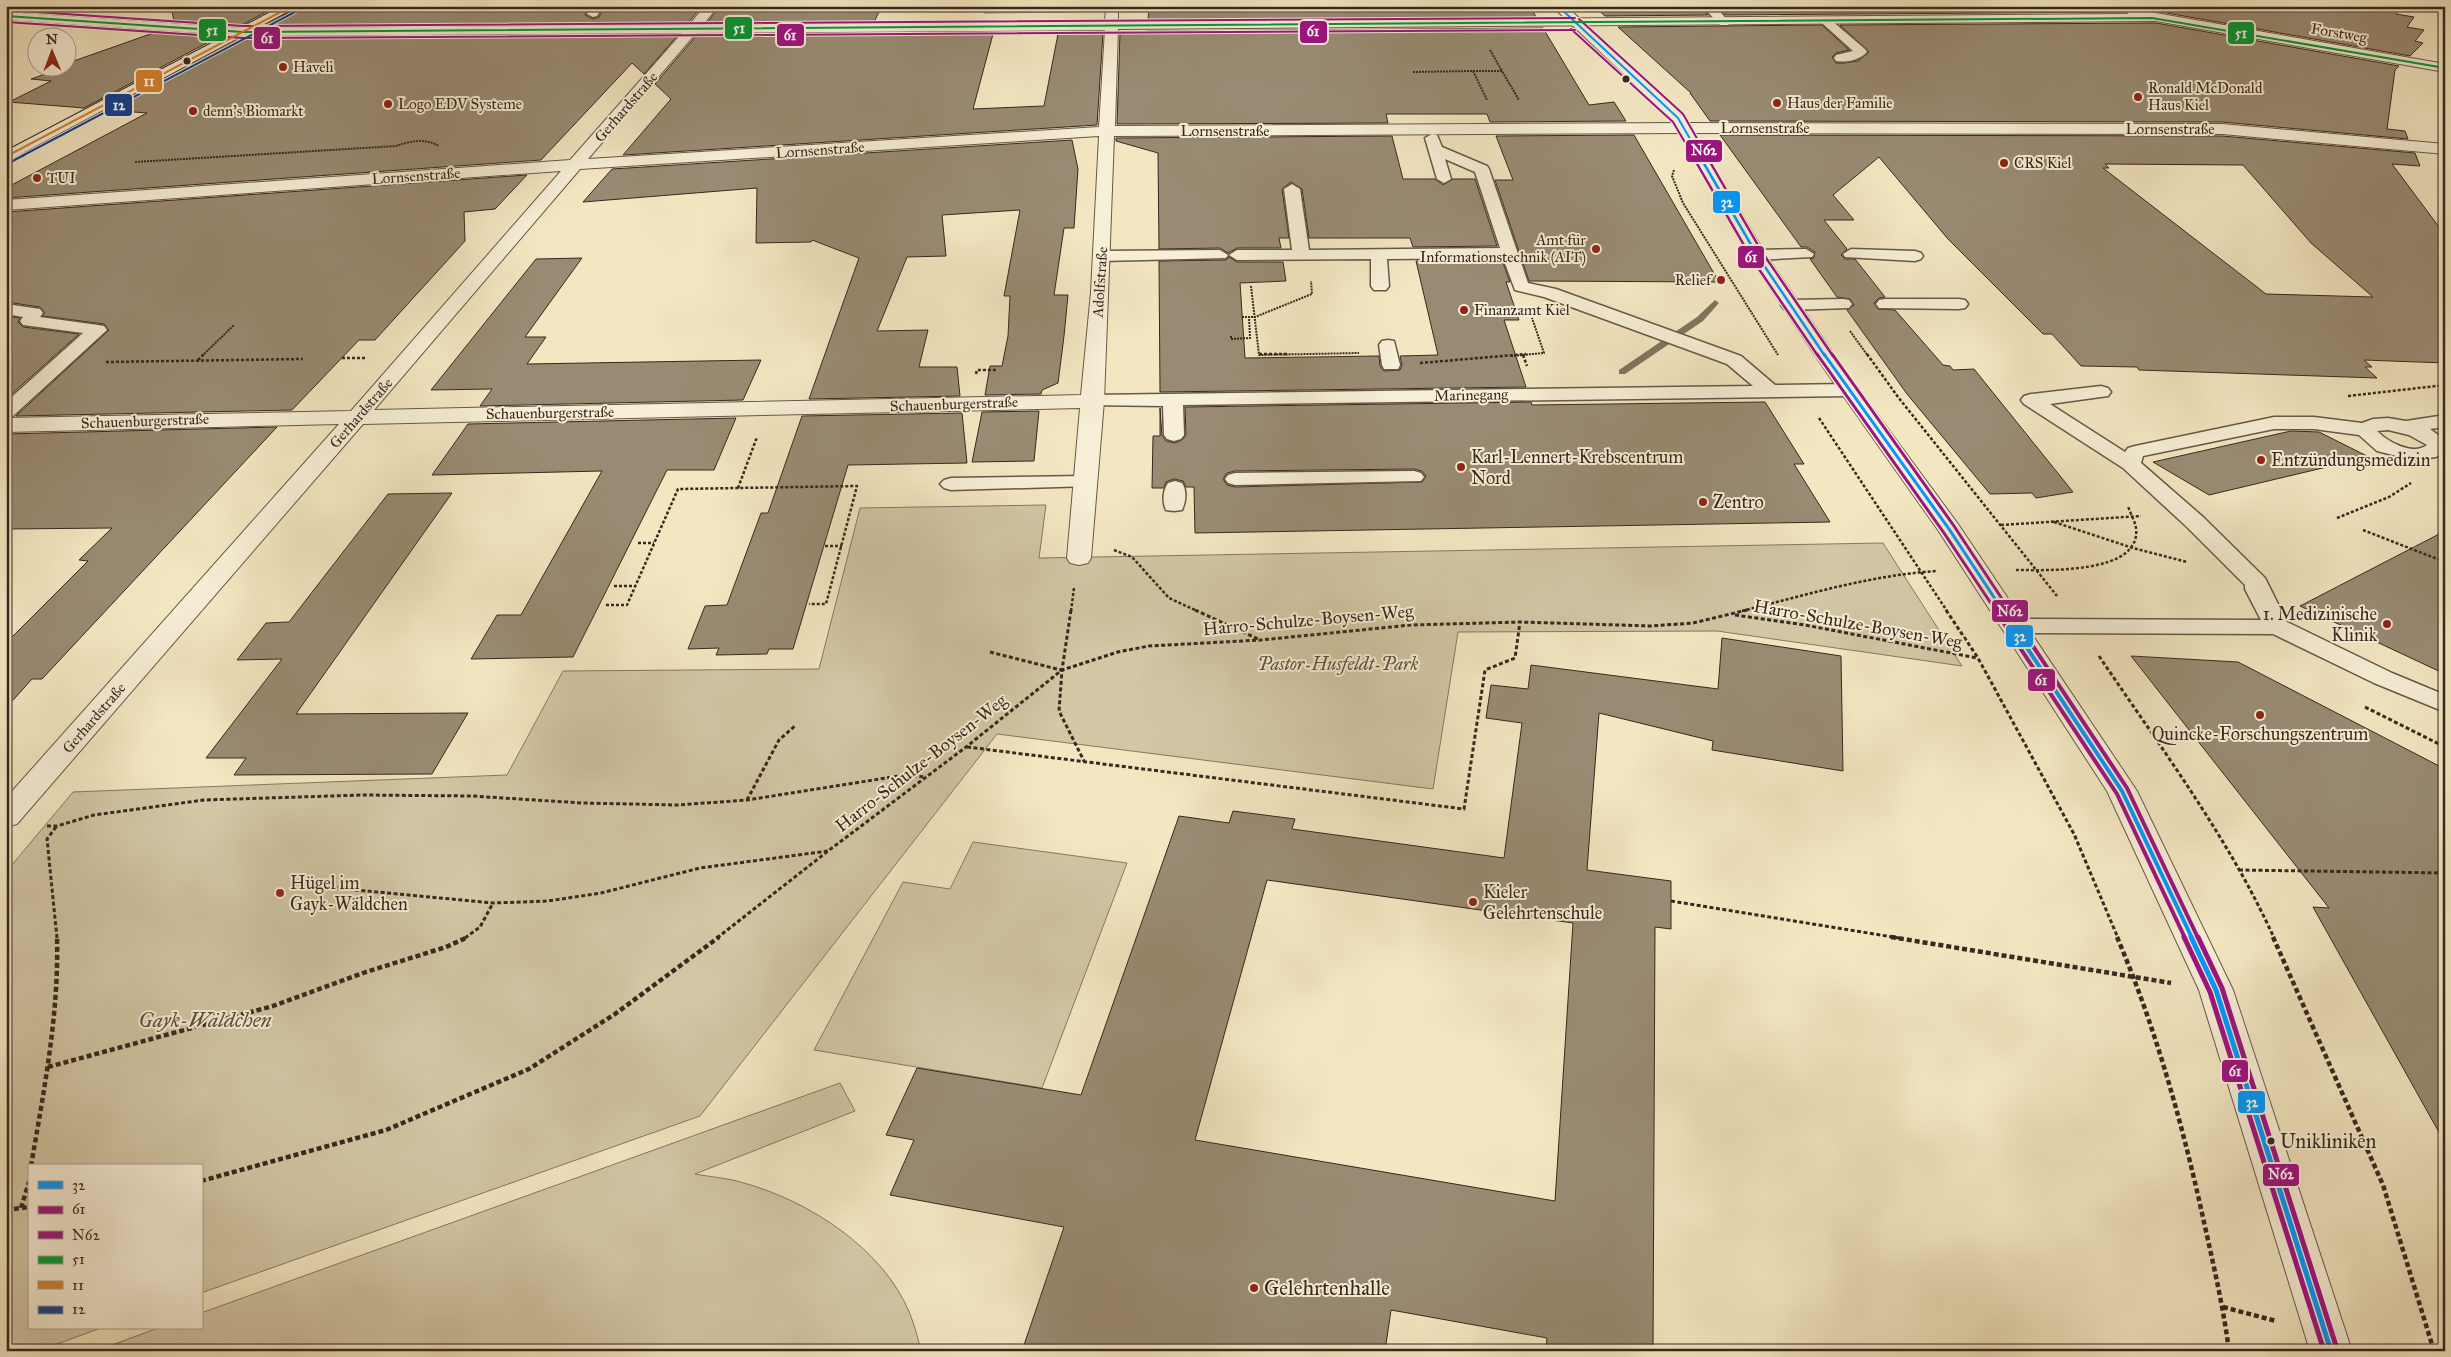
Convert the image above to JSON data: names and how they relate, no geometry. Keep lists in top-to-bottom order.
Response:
{
  "streets": {
    "street": [
      "Forstweg",
      "Gerhardstraße",
      "Lornsenstraße",
      "Adolfstraße",
      "Schauenburgerstraße"
    ],
    "lane": ["Marinegang"],
    "path": ["Harro-Schulze-Boysen-Weg"]
  },
  "crossings": [
    ["Gerhardstraße", "Lornsenstraße"],
    ["Gerhardstraße", "Schauenburgerstraße"],
    ["Lornsenstraße", "Adolfstraße"],
    ["Adolfstraße", "Marinegang"],
    ["Adolfstraße", "Schauenburgerstraße"],
    ["Marinegang", "Schauenburgerstraße"]
  ],
  "parks": ["Pastor-Husfeldt-Park", "Gayk-Wäldchen"],
  "places": [
    "Haveli",
    "Ronald McDonald Haus Kiel",
    "Haus der Familie",
    "Logo EDV Systeme",
    "denn's Biomarkt",
    "CRS Kiel",
    "TUI",
    "Amt für Informationstechnik (AIT)",
    "Relief",
    "Finanzamt Kiel",
    "Entzündungsmedizin",
    "Karl-Lennert-Krebscentrum Nord",
    "Zentro",
    "1. Medizinische Klinik",
    "Quincke-Forschungszentrum",
    "Hügel im Gayk-Wäldchen",
    "Kieler Gelehrtenschule",
    "Unikliniken",
    "Gelehrtenhalle"
  ],
  "lines": [
    "transit line 32",
    "transit line 11",
    "transit line N62",
    "transit line 12",
    "transit line 51",
    "transit line 61"
  ],
  "legend": [
    "32",
    "61",
    "N62",
    "51",
    "11",
    "12"
  ],
  "north": "top"
}
